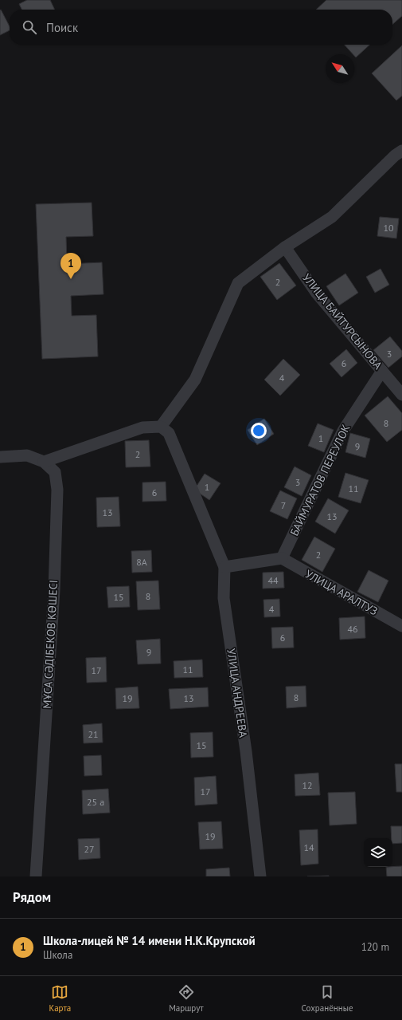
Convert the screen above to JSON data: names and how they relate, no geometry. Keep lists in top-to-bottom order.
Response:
{
  "streets": {
    "street": [
      "УЛИЦА БАЙТУРСЫНОВА",
      "БАЙМУРАТОВ ПЕРЕУЛОК",
      "УЛИЦА АРАЛТУЗ",
      "МҰСА СӘДІБЕКОВ КӨШЕСІ",
      "УЛИЦА АНДРЕЕВА"
    ]
  },
  "crossings": [
    ["УЛИЦА БАЙТУРСЫНОВА", "БАЙМУРАТОВ ПЕРЕУЛОК"],
    ["БАЙМУРАТОВ ПЕРЕУЛОК", "УЛИЦА АРАЛТУЗ"]
  ],
  "house_numbers": [
    "10",
    "2",
    "3",
    "6",
    "4",
    "8",
    "1",
    "9",
    "2",
    "3",
    "1",
    "11",
    "6",
    "7",
    "13",
    "13",
    "2",
    "8А",
    "44",
    "8",
    "15",
    "4",
    "46",
    "6",
    "9",
    "11",
    "17",
    "8",
    "19",
    "13",
    "21",
    "15",
    "12",
    "17",
    "25 a",
    "19",
    "14",
    "27"
  ],
  "north": "top left",
  "page": {
    "search": "Поиск",
    "pins": "1",
    "heading": "Рядом",
    "list": [
      {
        "mark": "1",
        "name": "Школа-лицей № 14 имени Н.К.Крупской",
        "note": "Школа",
        "value": "120 m"
      }
    ],
    "nav": ["Карта", "Маршрут", "Сохранённые"]
  }
}
